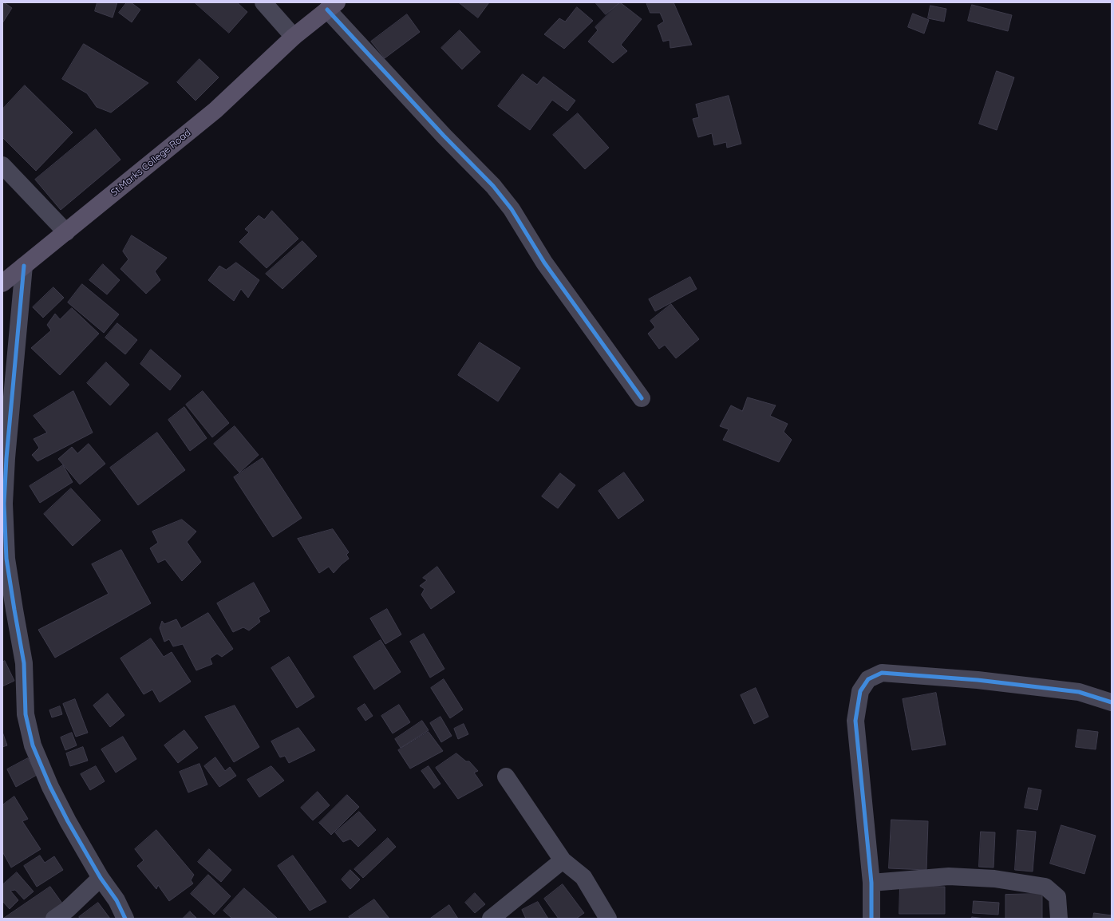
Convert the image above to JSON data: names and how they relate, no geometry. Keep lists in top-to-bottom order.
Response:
{
  "streets": {
    "main road": ["St.Marks College Road"]
  }
}
